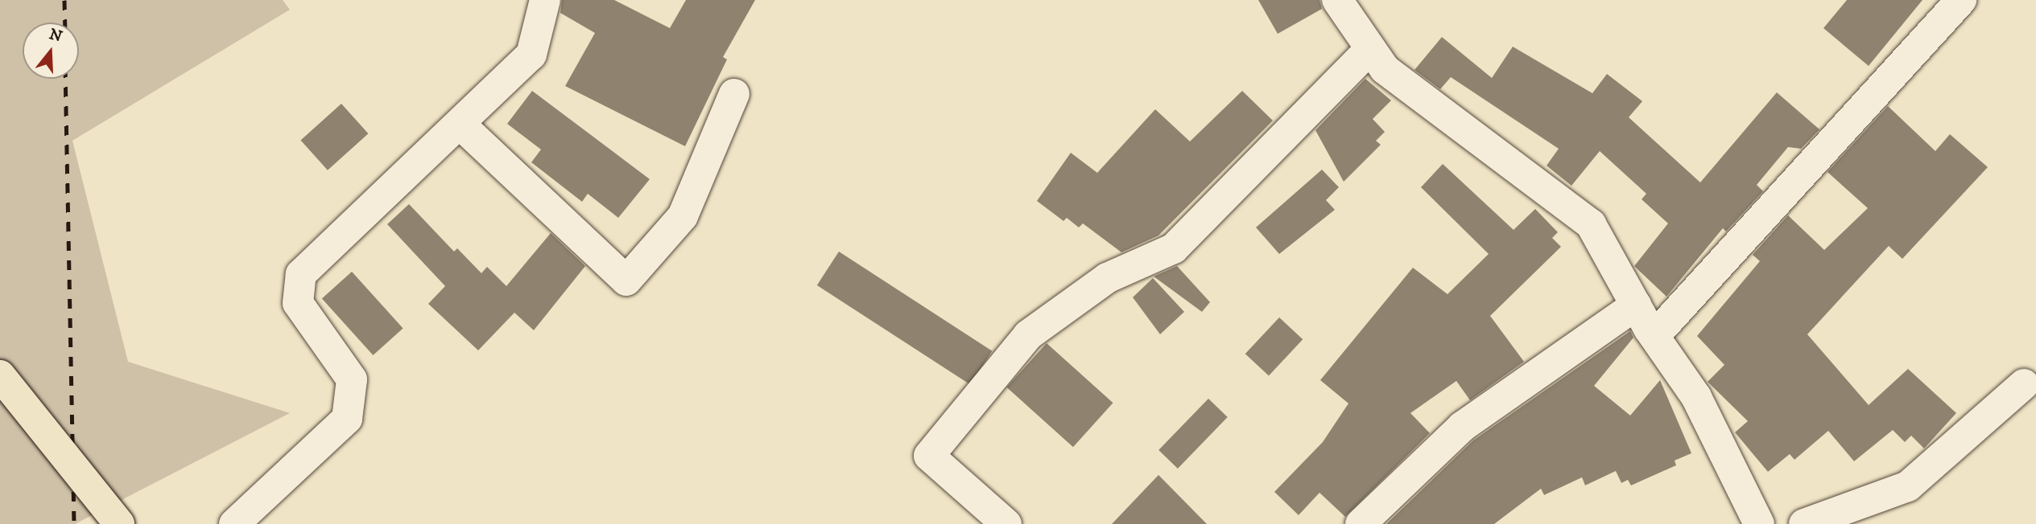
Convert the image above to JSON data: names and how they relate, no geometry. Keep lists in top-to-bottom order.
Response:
{
  "north": "top"
}
